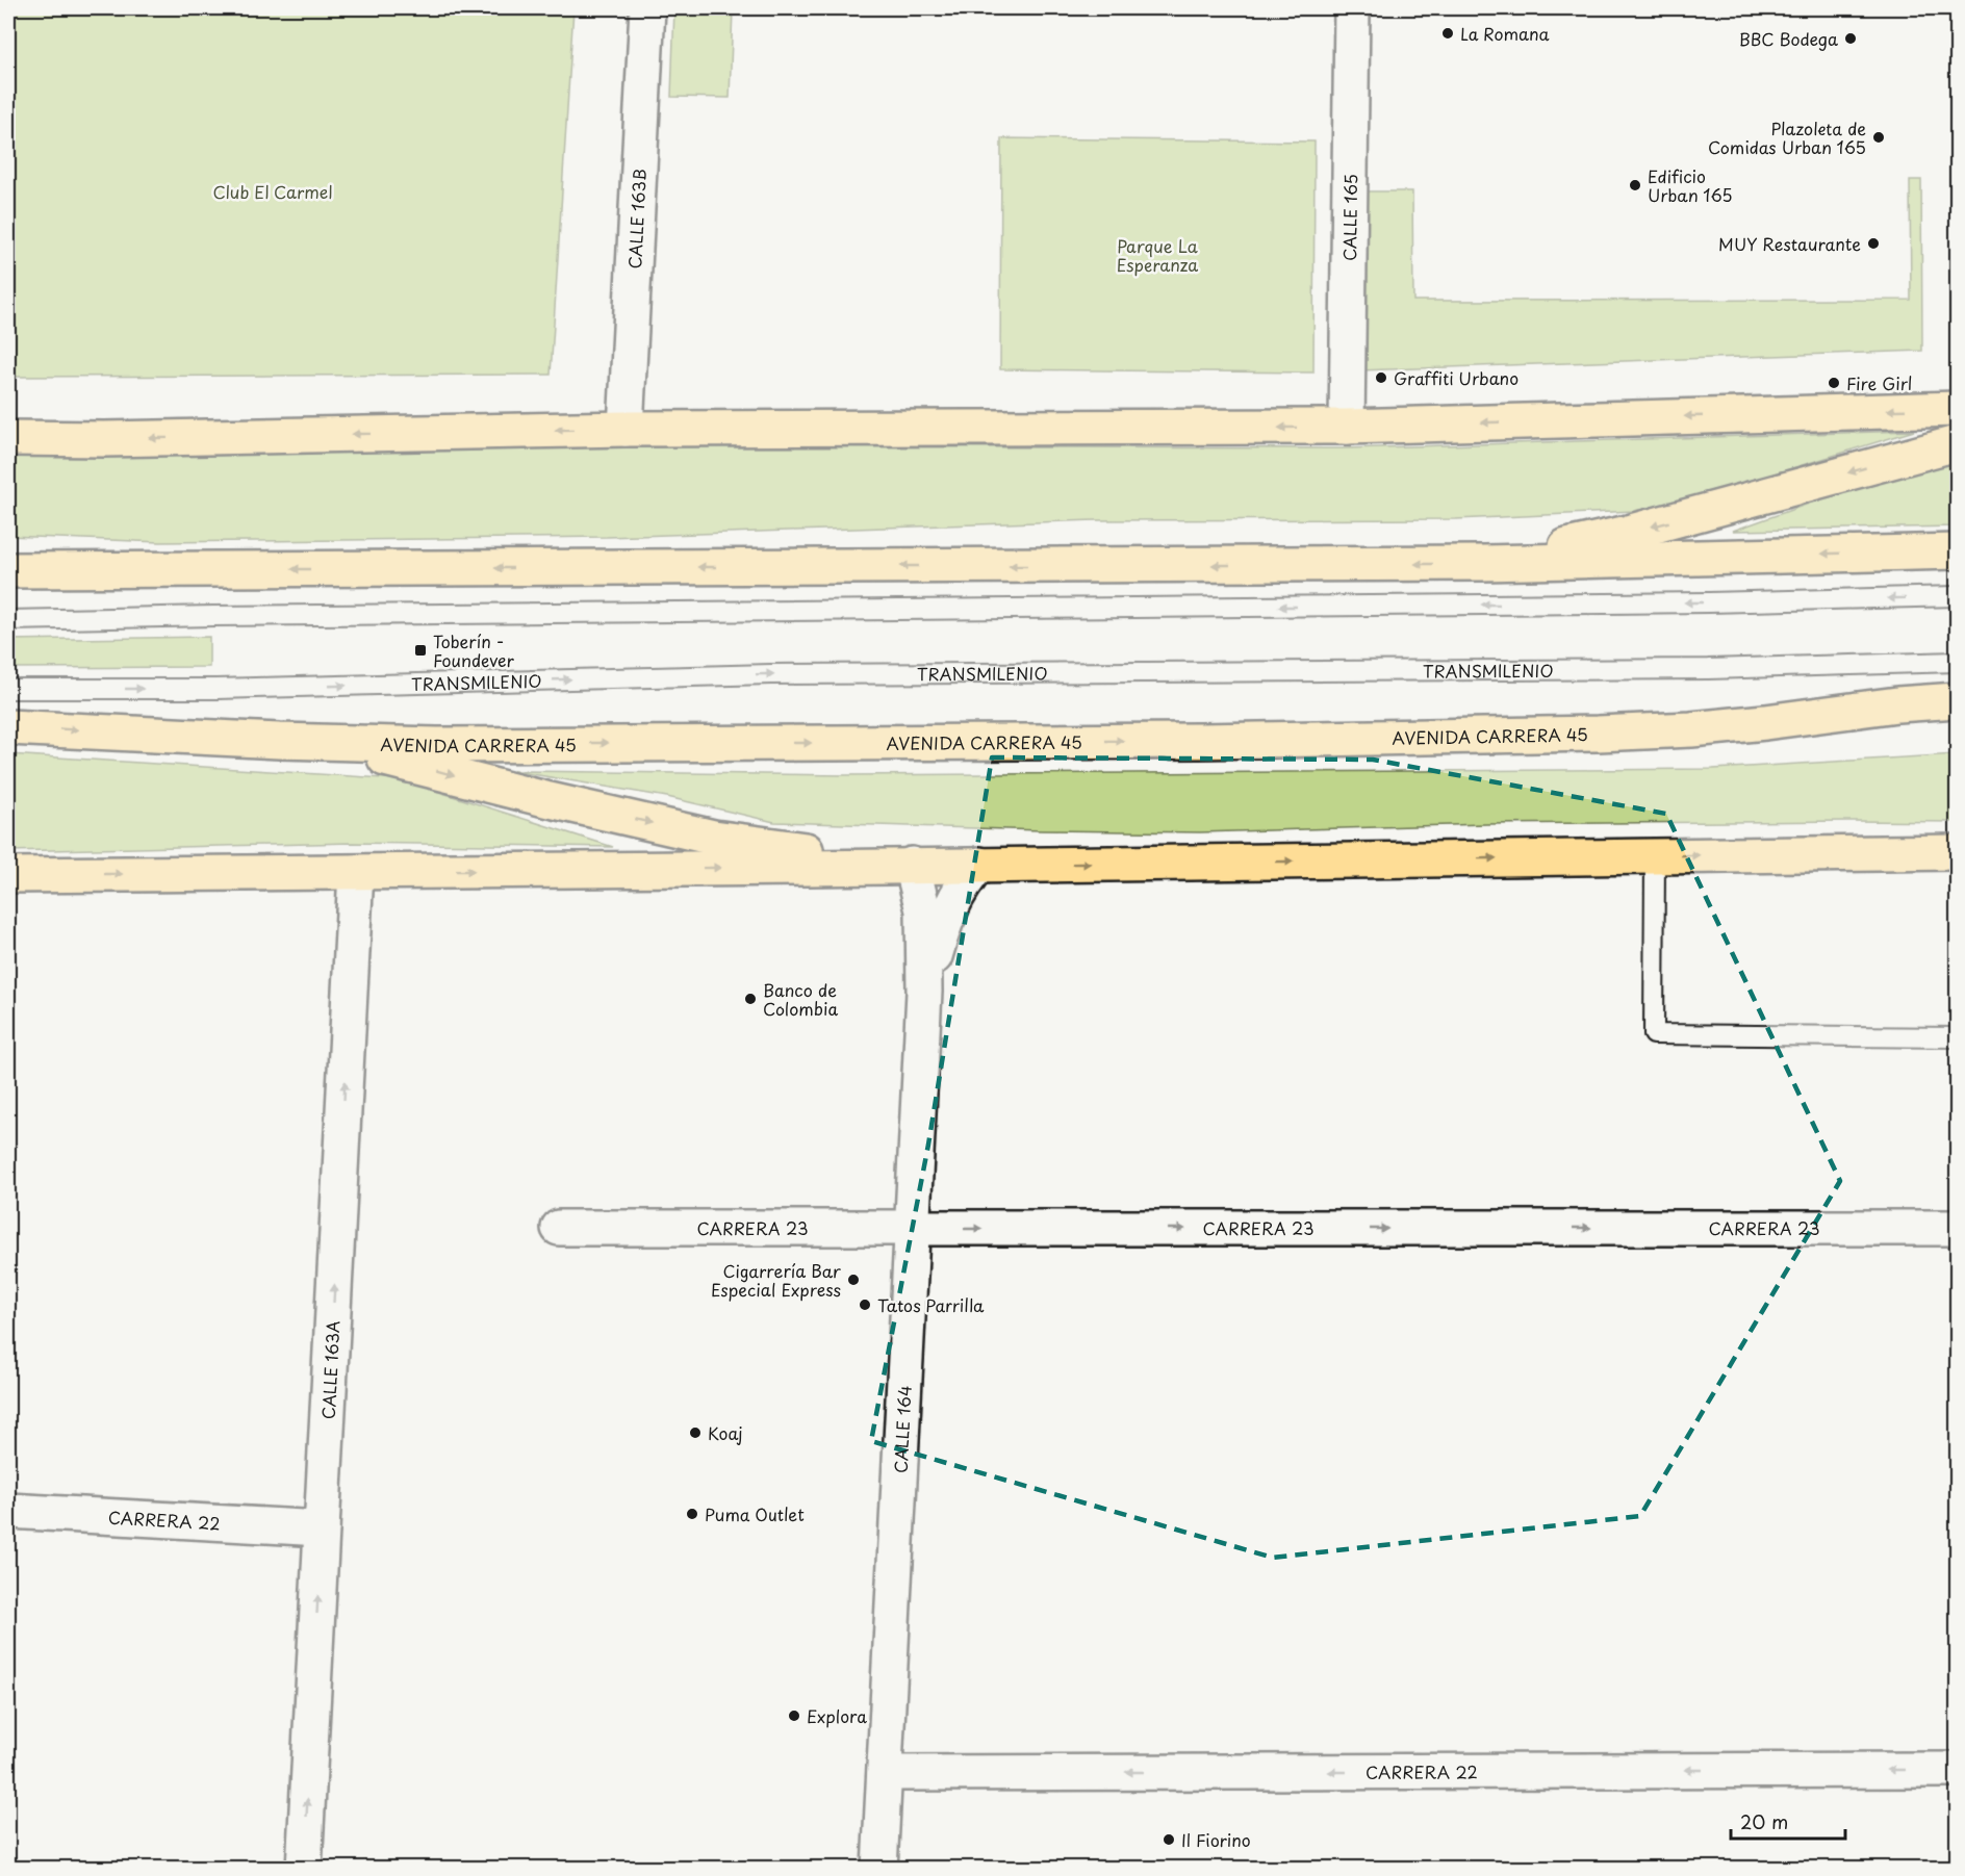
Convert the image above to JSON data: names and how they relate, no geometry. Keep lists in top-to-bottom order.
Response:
{
  "streets": {
    "highway": ["AVENIDA CARRERA 45"],
    "street": [
      "CALLE 165",
      "CALLE 163B",
      "CARRERA 23",
      "CALLE 163A",
      "CALLE 164",
      "CARRERA 22"
    ],
    "lane": ["TRANSMILENIO"]
  },
  "crossings": [
    ["CARRERA 23", "CALLE 164"],
    ["CALLE 163A", "CARRERA 22"],
    ["CALLE 164", "CARRERA 22"]
  ],
  "one_way": ["CARRERA 23", "CALLE 163A", "CARRERA 22"],
  "parks": ["Club El Carmel", "Parque La Esperanza"],
  "places": {
    "other": [
      "La Romana",
      "BBC Bodega",
      "Plazoleta de Comidas Urban 165",
      "Edificio Urban 165",
      "MUY Restaurante",
      "Graffiti Urbano",
      "Fire Girl",
      "Banco de Colombia",
      "Cigarrería Bar Especial Express",
      "Tatos Parrilla",
      "Koaj",
      "Puma Outlet",
      "Explora",
      "Il Fiorino"
    ],
    "transit": ["Toberín - Foundever"]
  },
  "scale_bar": "20 m"
}
